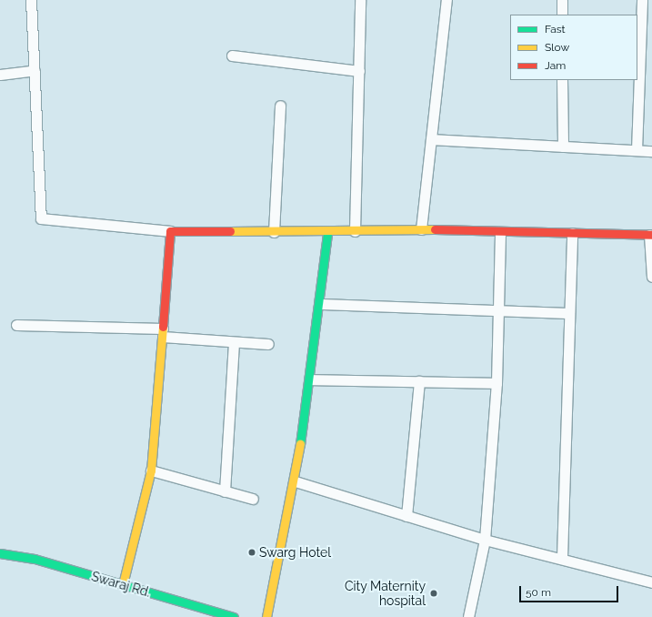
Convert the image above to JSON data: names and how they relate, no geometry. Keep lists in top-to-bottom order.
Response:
{
  "streets": {
    "street": ["Swaraj Rd."]
  },
  "places": ["Swarg Hotel", "City Maternity hospital"],
  "legend": ["Fast", "Slow", "Jam"],
  "scale_bar": "50 m"
}
